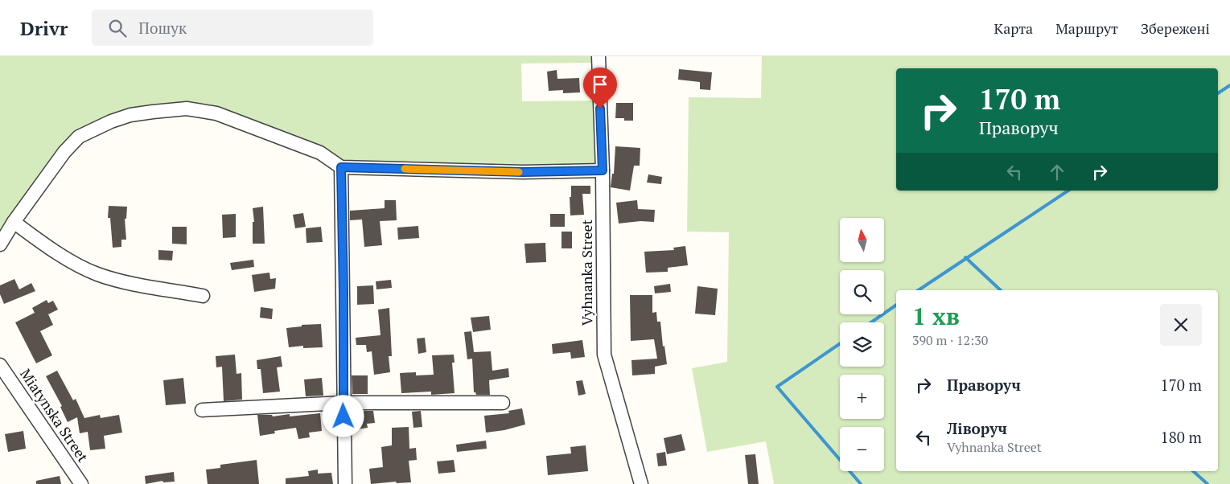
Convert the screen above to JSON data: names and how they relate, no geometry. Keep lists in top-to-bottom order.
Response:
{
  "streets": {
    "street": ["Vyhnanka Street", "Miatynska Street"]
  },
  "north": "top",
  "page": {
    "header": "Drivr",
    "search": "Пошук",
    "nav": ["Карта", "Маршрут", "Збережені"],
    "turn": ["170 m", "Праворуч"],
    "map_buttons": ["+", "−"],
    "heading": ["1 хв", "390 m · 12:30"],
    "list": [
      {
        "name": "Праворуч",
        "value": "170 m"
      },
      {
        "name": "Ліворуч",
        "note": "Vyhnanka Street",
        "value": "180 m"
      }
    ]
  }
}
